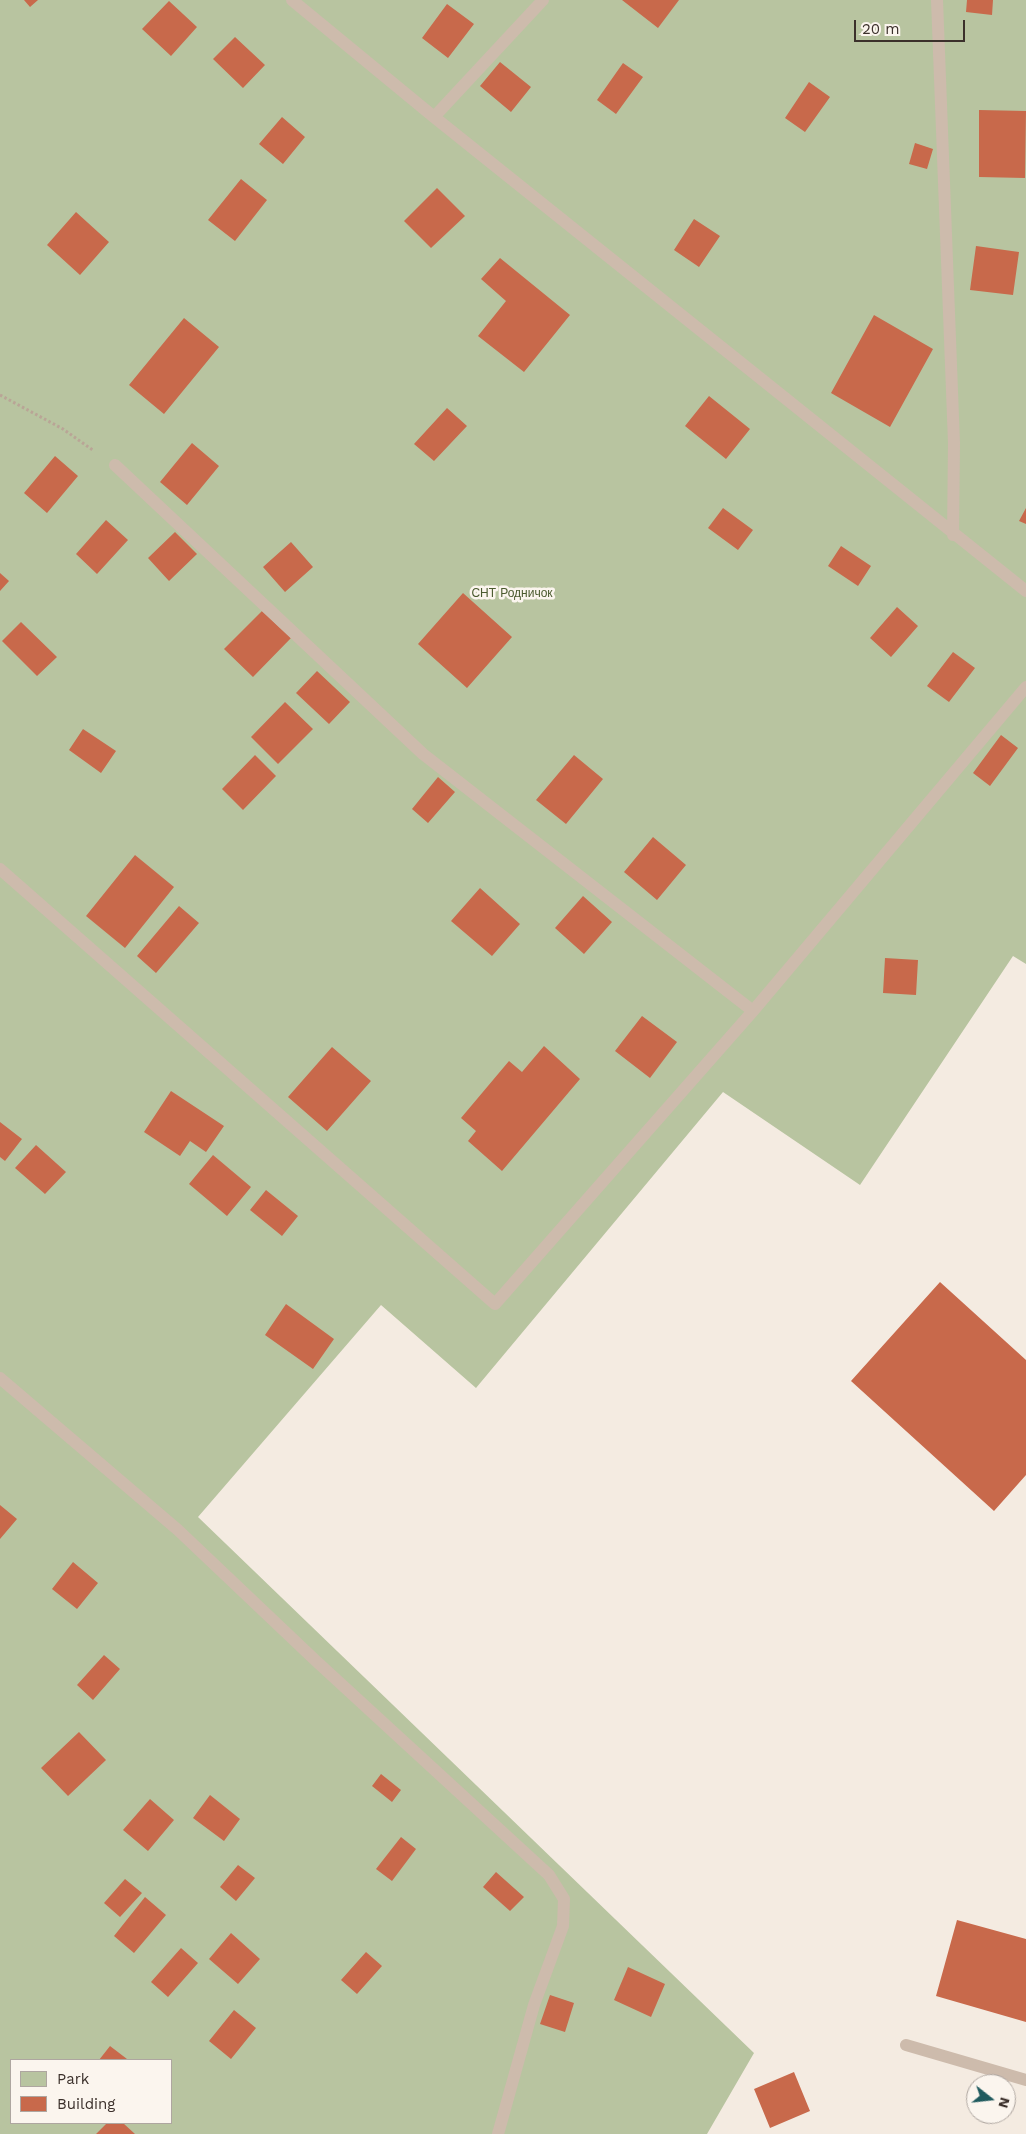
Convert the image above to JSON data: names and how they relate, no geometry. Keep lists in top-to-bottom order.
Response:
{
  "parks": ["СНТ Родничок"],
  "legend": ["Park", "Building"],
  "scale_bar": "20 m",
  "north": "right"
}
